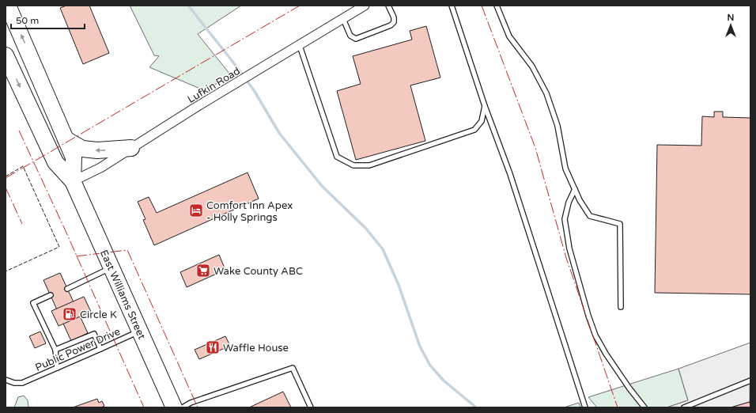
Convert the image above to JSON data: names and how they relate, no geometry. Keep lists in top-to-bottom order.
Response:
{
  "streets": {
    "highway": ["East Williams Street"],
    "street": ["Lufkin Road"],
    "lane": ["Public Power Drive"]
  },
  "crossings": [
    ["Lufkin Road", "East Williams Street"],
    ["East Williams Street", "Public Power Drive"]
  ],
  "places": {
    "hotel": ["Comfort Inn Apex - Holly Springs"],
    "supermarket": ["Wake County ABC"],
    "fuel station": ["Circle K"],
    "restaurant": ["Waffle House"]
  },
  "scale_bar": "50 m",
  "north": "top"
}
